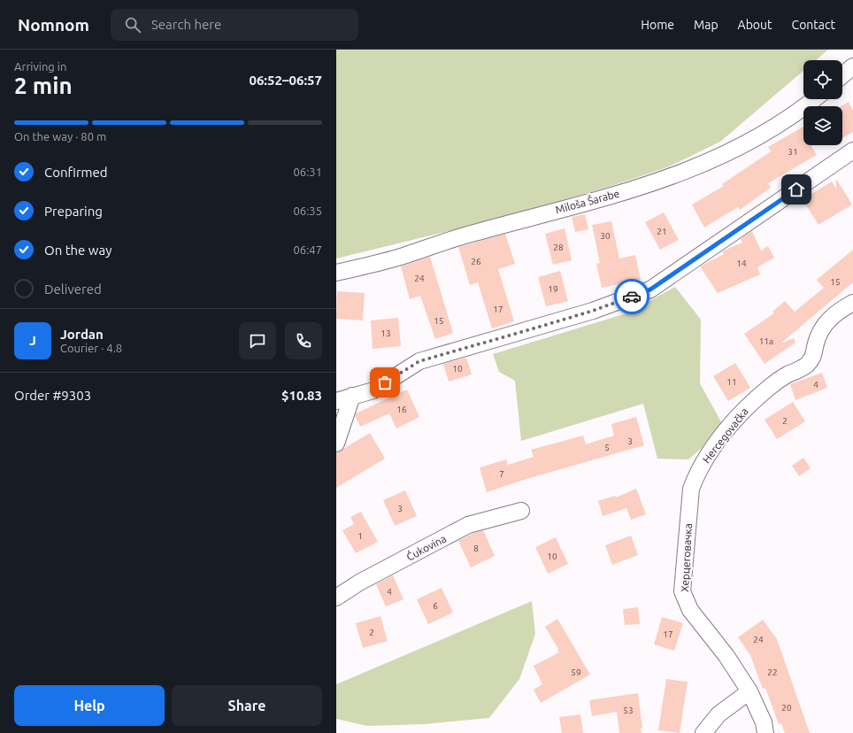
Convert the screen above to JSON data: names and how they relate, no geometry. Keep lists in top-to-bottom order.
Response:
{
  "streets": {
    "street": [
      "Miloša Šarabe",
      "Hercegovačka",
      "Ćukovina",
      "Херцеговачка"
    ]
  },
  "crossings": [
    ["Hercegovačka", "Херцеговачка"]
  ],
  "house_numbers": [
    "31",
    "21",
    "30",
    "28",
    "26",
    "14",
    "24",
    "15",
    "19",
    "17",
    "15",
    "13",
    "11a",
    "10",
    "11",
    "4",
    "16",
    "2",
    "3",
    "5",
    "7",
    "3",
    "1",
    "8",
    "10",
    "4",
    "6",
    "2",
    "17",
    "24",
    "59",
    "22",
    "20",
    "53"
  ],
  "page": {
    "header": "Nomnom",
    "search": "Search here",
    "nav": [
      "Home",
      "Map",
      "About",
      "Contact"
    ],
    "heading": ["2 min", "Arriving in", "06:52–06:57"],
    "panel": [
      "Jordan",
      "Courier · 4.8",
      "Order #9303",
      "$10.83"
    ],
    "bar": "On the way · 80 m",
    "list": [
      ["Confirmed", "06:31"],
      ["Preparing", "06:35"],
      ["On the way", "06:47"],
      "Delivered"
    ],
    "round": "J",
    "buttons": ["Help", "Share"]
  }
}
